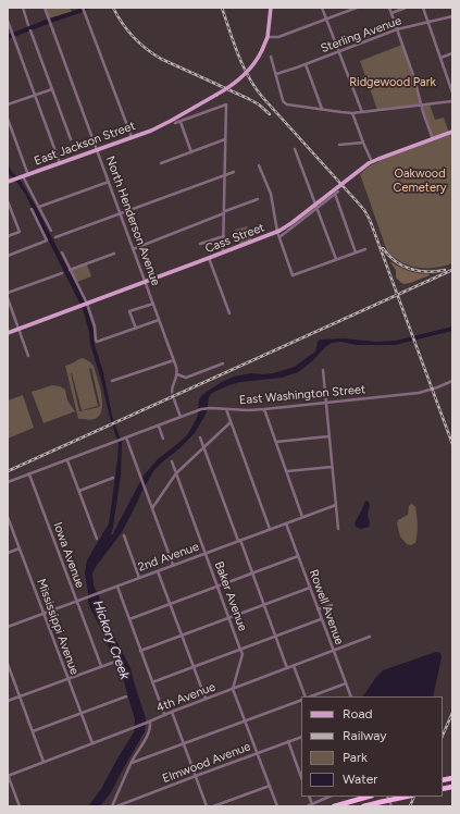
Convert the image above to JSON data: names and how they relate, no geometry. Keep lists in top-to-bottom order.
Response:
{
  "streets": {
    "main road": ["East Jackson Street", "Cass Street"],
    "street": [
      "Sterling Avenue",
      "North Henderson Avenue",
      "East Washington Street",
      "Iowa Avenue",
      "2nd Avenue",
      "Baker Avenue",
      "Rowell Avenue",
      "Mississippi Avenue",
      "4th Avenue",
      "Elmwood Avenue"
    ]
  },
  "crossings": [
    ["East Jackson Street", "North Henderson Avenue"],
    ["North Henderson Avenue", "Cass Street"],
    ["East Washington Street", "Iowa Avenue"],
    ["Iowa Avenue", "2nd Avenue"],
    ["2nd Avenue", "Baker Avenue"],
    ["2nd Avenue", "Rowell Avenue"],
    ["2nd Avenue", "Mississippi Avenue"],
    ["Baker Avenue", "4th Avenue"],
    ["Rowell Avenue", "4th Avenue"],
    ["Mississippi Avenue", "4th Avenue"]
  ],
  "water": ["Hickory Creek"],
  "parks": ["Ridgewood Park", "Oakwood Cemetery"],
  "legend": [
    "Road",
    "Railway",
    "Park",
    "Water"
  ]
}
